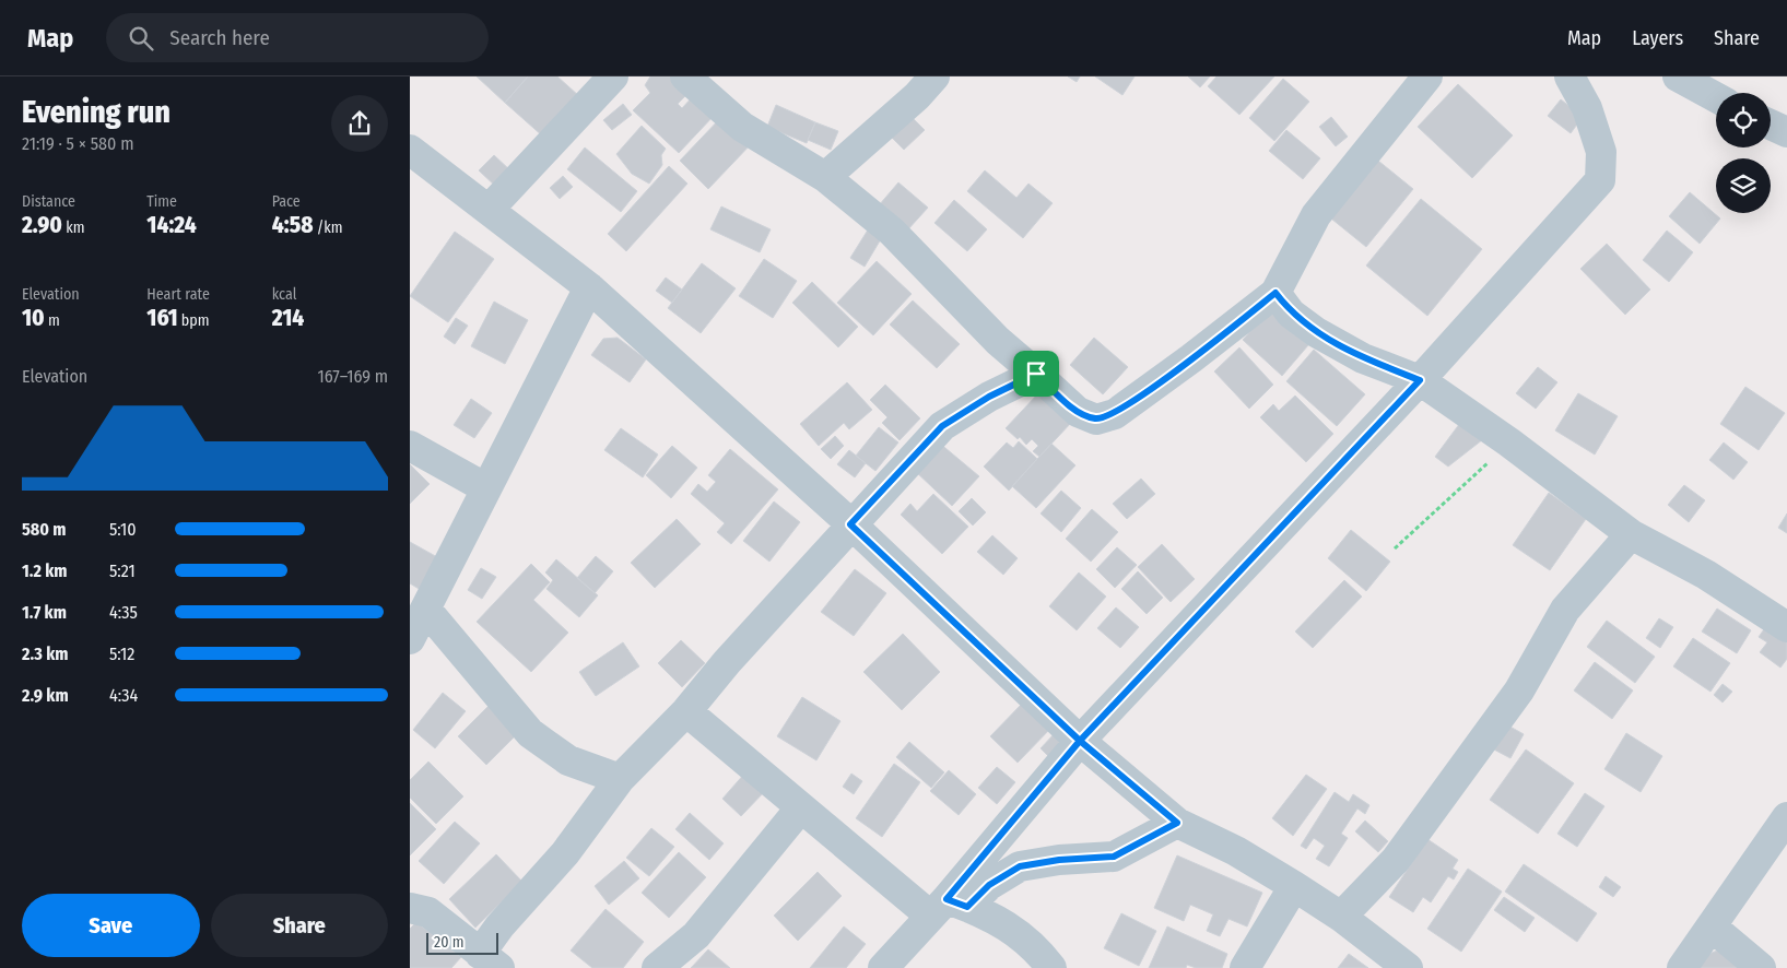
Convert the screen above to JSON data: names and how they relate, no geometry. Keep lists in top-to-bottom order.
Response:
{
  "scale_bar": "20 m",
  "page": {
    "header": "Map",
    "search": "Search here",
    "nav": ["Map", "Layers", "Share"],
    "heading": ["Evening run", "21:19 · 5 × 580 m"],
    "stats": [
      ["Distance", "2.90 km"],
      ["Time", "14:24"],
      ["Pace", "4:58 /km"],
      ["Elevation", "10 m"],
      ["Heart rate", "161 bpm"],
      ["kcal", "214"]
    ],
    "chart": ["Elevation", "167–169 m"],
    "list": [
      {
        "name": "580 m",
        "note": "5:10"
      },
      {
        "name": "1.2 km",
        "note": "5:21"
      },
      {
        "name": "1.7 km",
        "note": "4:35"
      },
      {
        "name": "2.3 km",
        "note": "5:12"
      },
      {
        "name": "2.9 km",
        "note": "4:34"
      }
    ],
    "buttons": ["Save", "Share"],
    "scale": "20 m"
  }
}
